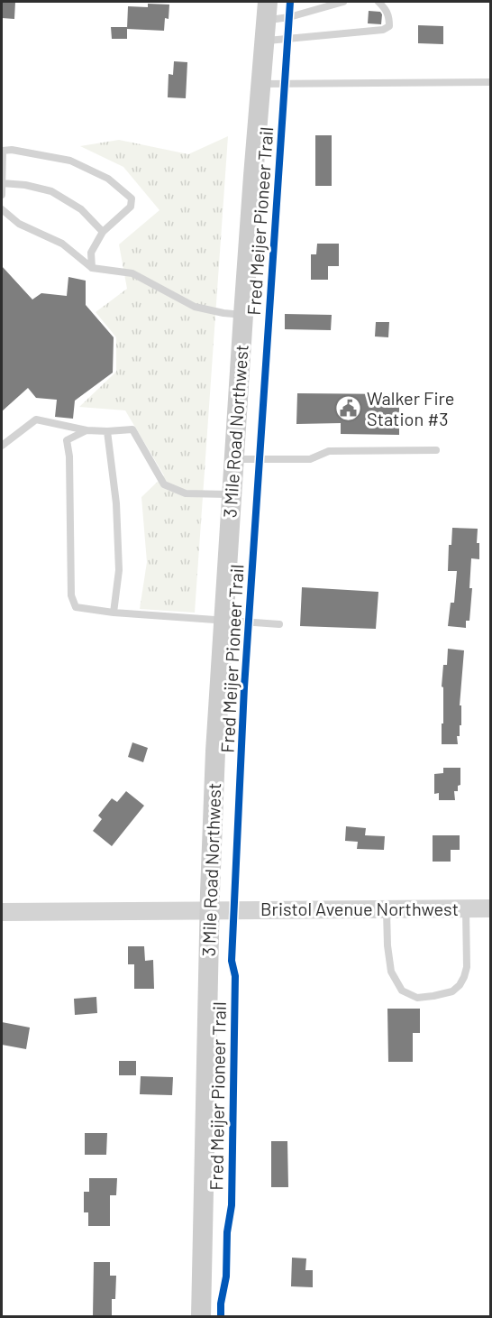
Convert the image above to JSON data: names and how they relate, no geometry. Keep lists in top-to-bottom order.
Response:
{
  "streets": {
    "main road": ["3 Mile Road Northwest"],
    "street": ["Bristol Avenue Northwest"],
    "cycle path": ["Fred Meijer Pioneer Trail"]
  },
  "crossings": [
    ["3 Mile Road Northwest", "Bristol Avenue Northwest"]
  ],
  "places": {
    "public building": ["Walker Fire Station #3"]
  }
}
